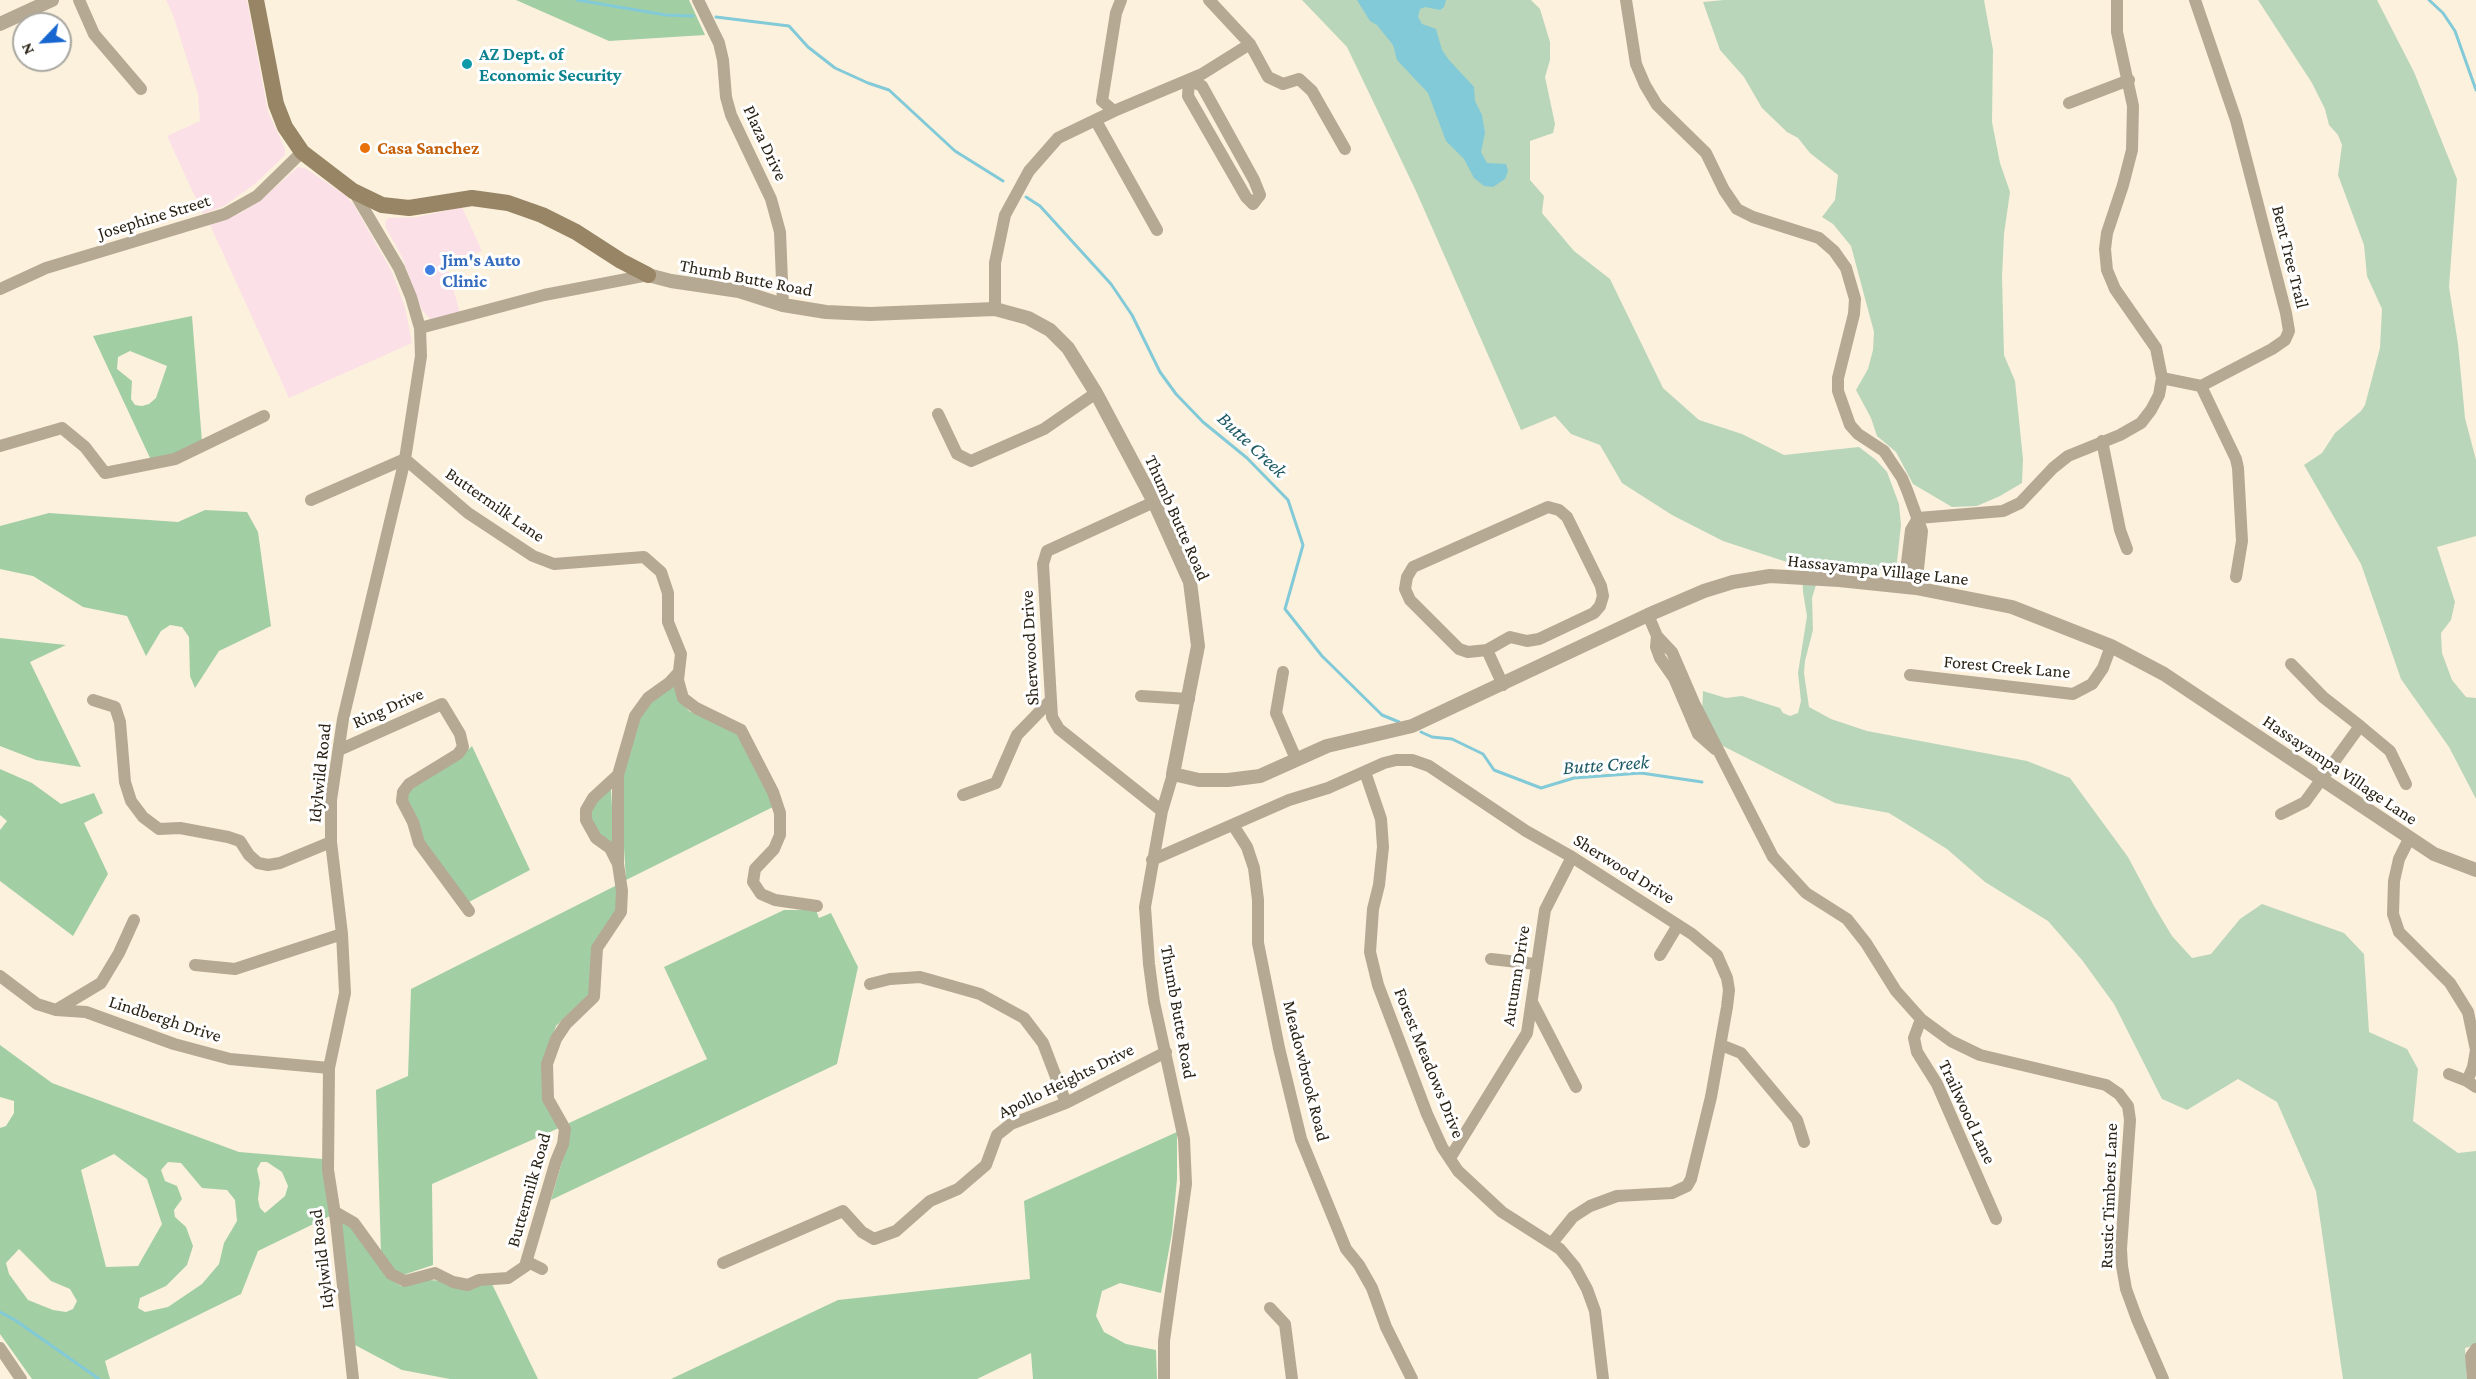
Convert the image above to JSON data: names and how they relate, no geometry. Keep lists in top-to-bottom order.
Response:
{
  "streets": {
    "street": [
      "Plaza Drive",
      "Josephine Street",
      "Bent Tree Trail",
      "Thumb Butte Road",
      "Buttermilk Lane",
      "Hassayampa Village Lane",
      "Sherwood Drive",
      "Forest Creek Lane",
      "Ring Drive",
      "Idylwild Road",
      "Autumn Drive",
      "Lindbergh Drive",
      "Forest Meadows Drive",
      "Meadowbrook Road",
      "Apollo Heights Drive",
      "Trailwood Lane",
      "Buttermilk Road",
      "Rustic Timbers Lane"
    ]
  },
  "crossings": [
    ["Plaza Drive", "Thumb Butte Road"],
    ["Thumb Butte Road", "Hassayampa Village Lane"],
    ["Thumb Butte Road", "Sherwood Drive"],
    ["Thumb Butte Road", "Idylwild Road"],
    ["Thumb Butte Road", "Apollo Heights Drive"],
    ["Buttermilk Lane", "Idylwild Road"],
    ["Buttermilk Lane", "Buttermilk Road"],
    ["Hassayampa Village Lane", "Forest Creek Lane"],
    ["Hassayampa Village Lane", "Rustic Timbers Lane"],
    ["Sherwood Drive", "Autumn Drive"],
    ["Sherwood Drive", "Forest Meadows Drive"],
    ["Sherwood Drive", "Meadowbrook Road"],
    ["Ring Drive", "Idylwild Road"],
    ["Idylwild Road", "Lindbergh Drive"],
    ["Autumn Drive", "Forest Meadows Drive"],
    ["Trailwood Lane", "Rustic Timbers Lane"]
  ],
  "water": ["Butte Creek"],
  "places": ["AZ Dept. of Economic Security", "Casa Sanchez", "Jim's Auto Clinic"],
  "north": "bottom left"
}
